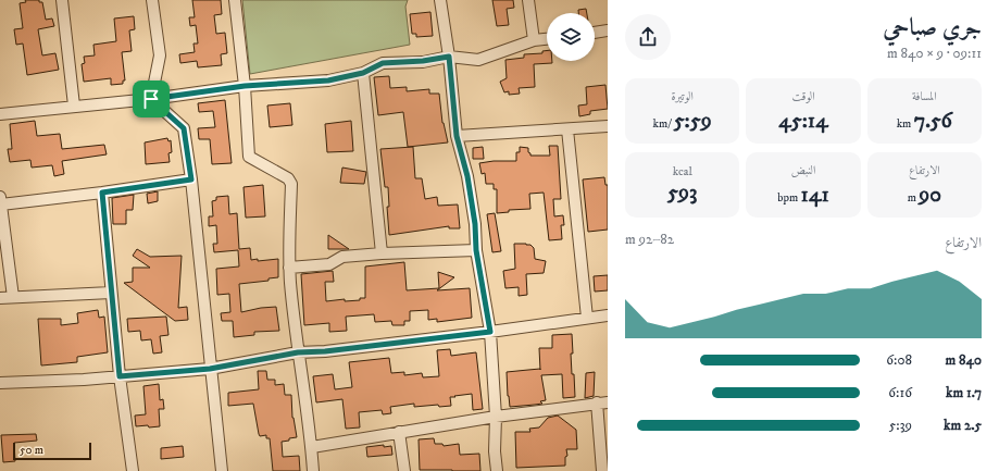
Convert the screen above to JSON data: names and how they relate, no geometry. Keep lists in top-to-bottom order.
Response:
{
  "scale_bar": "50 m",
  "page": {
    "heading": ["جري صباحي", "09:11 · 9 × 840 m"],
    "stats": [
      ["المسافة", "7.56 km"],
      ["الوقت", "45:14"],
      ["الوتيرة", "5:59 /km"],
      ["الارتفاع", "90 m"],
      ["النبض", "141 bpm"],
      ["kcal", "593"]
    ],
    "chart": ["الارتفاع", "82–92 m"],
    "list": [
      {
        "name": "840 m",
        "note": "6:08"
      },
      {
        "name": "1.7 km",
        "note": "6:16"
      },
      {
        "name": "2.5 km",
        "note": "5:39"
      }
    ],
    "scale": "50 m"
  }
}
